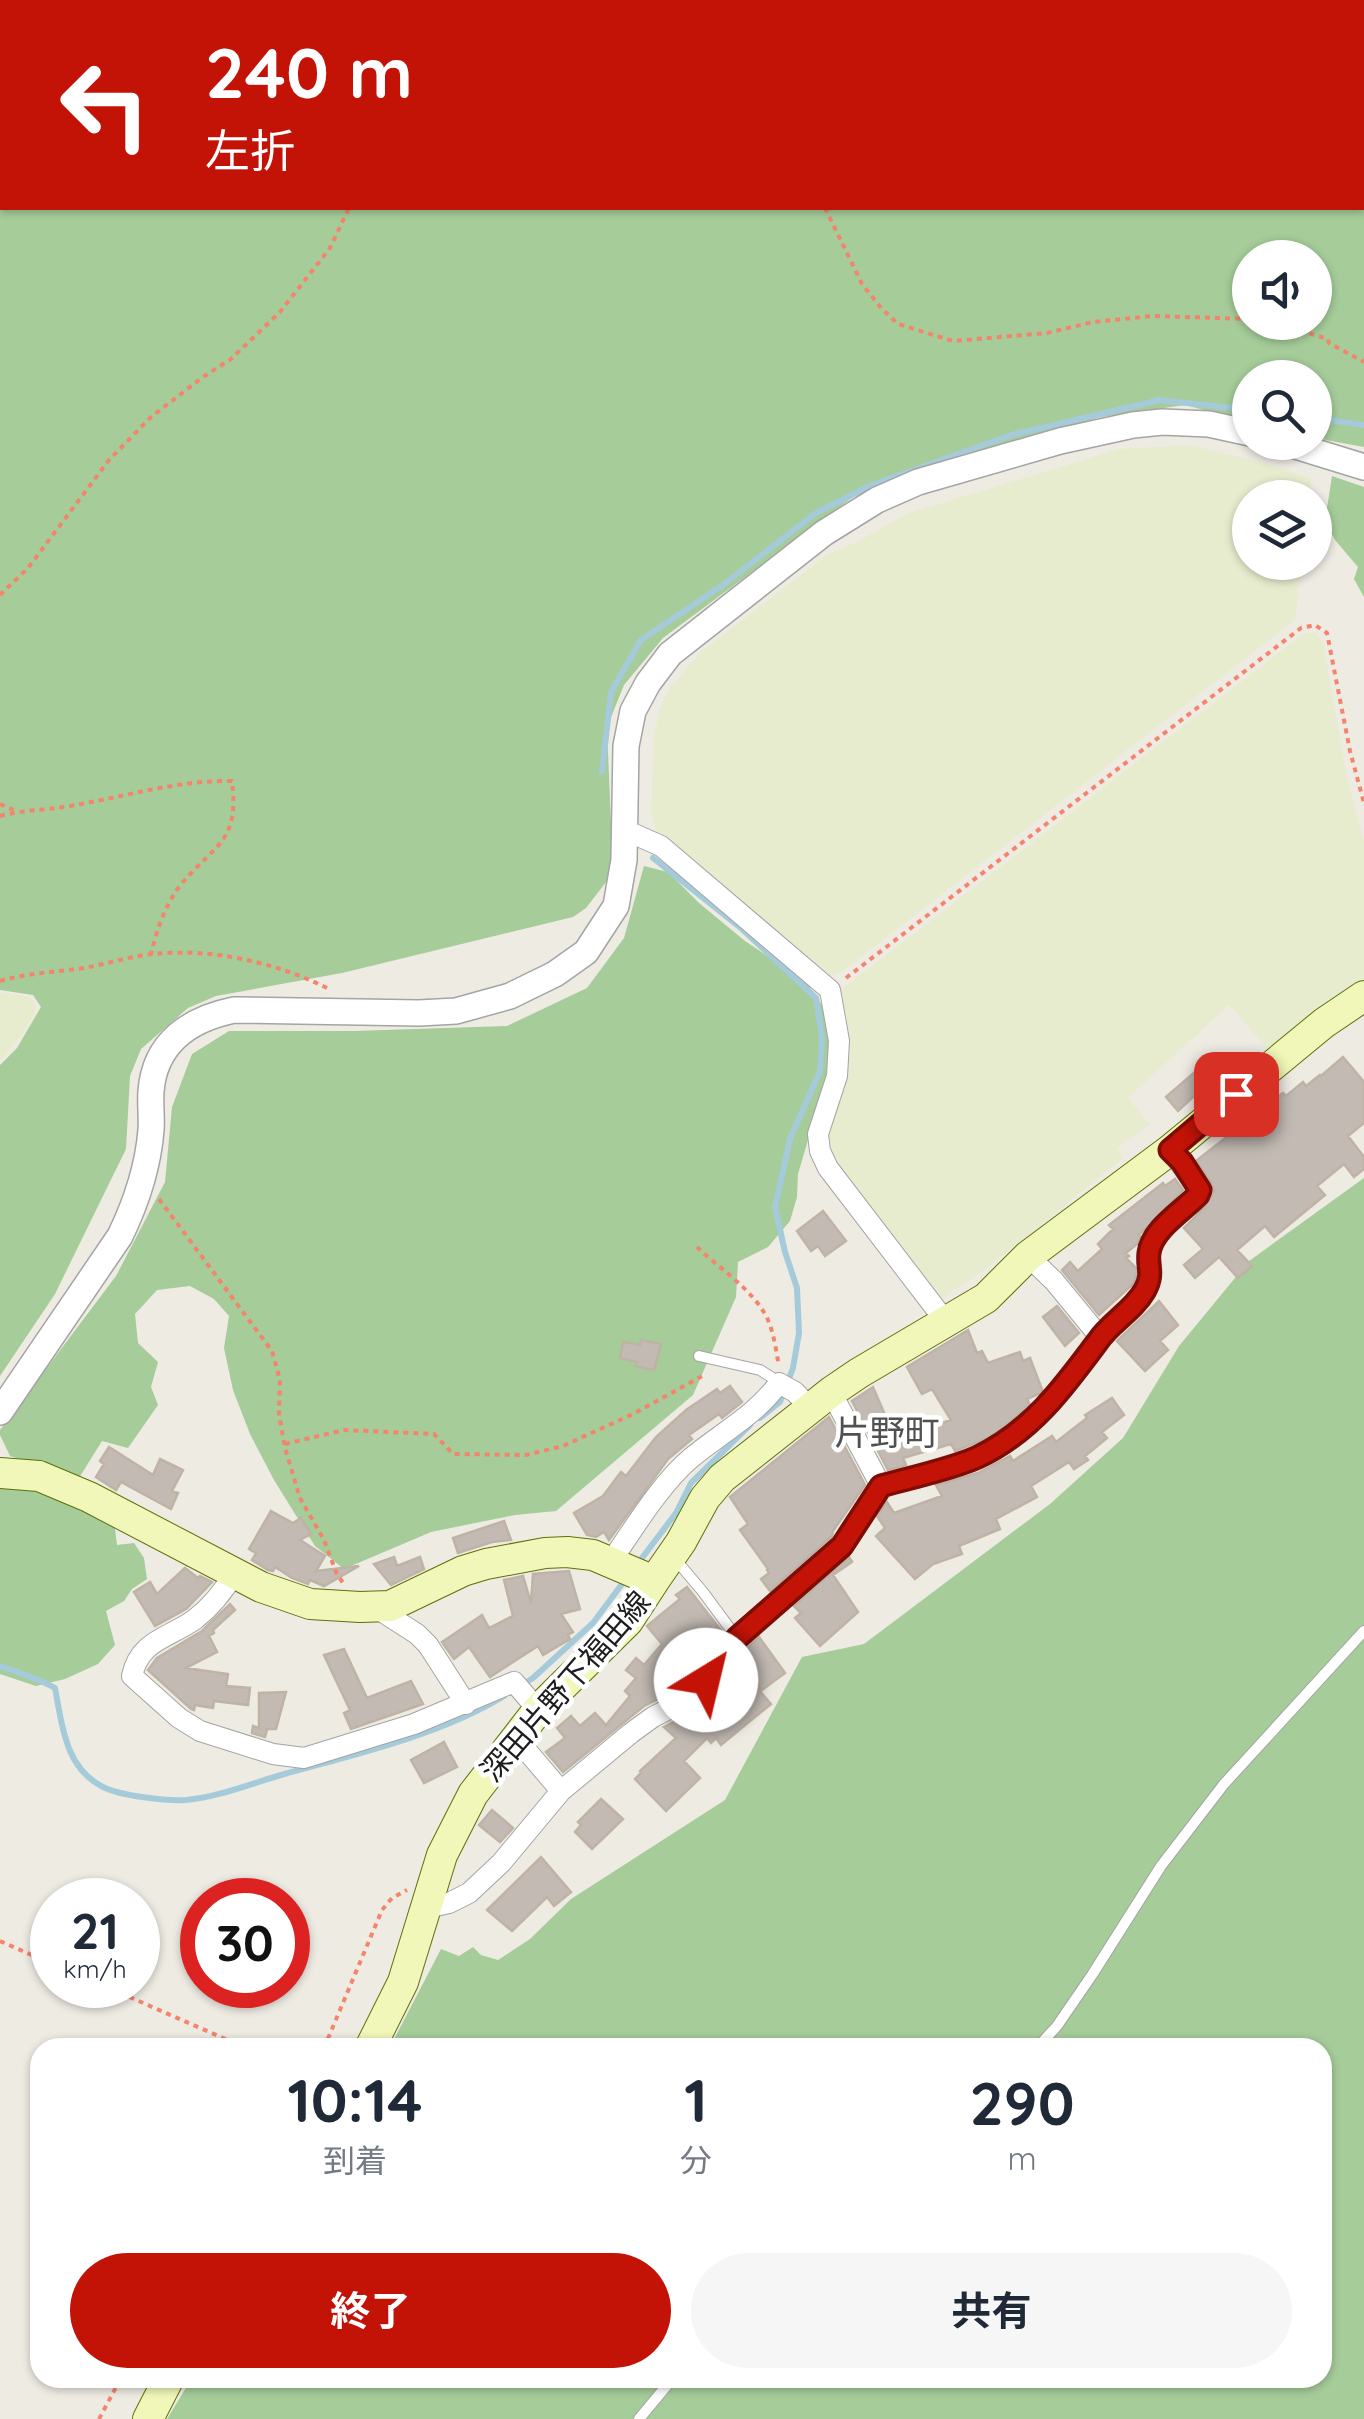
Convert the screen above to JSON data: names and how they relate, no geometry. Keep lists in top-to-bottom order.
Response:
{
  "streets": {
    "main road": ["深田片野下福田線"]
  },
  "districts": ["片野町"],
  "page": {
    "turn": ["240 m", "左折"],
    "speed": "21 km/h",
    "limit": "30",
    "eta": [
      "10:14",
      "到着",
      "1",
      "分",
      "290",
      "m"
    ],
    "buttons": ["終了", "共有"]
  }
}
